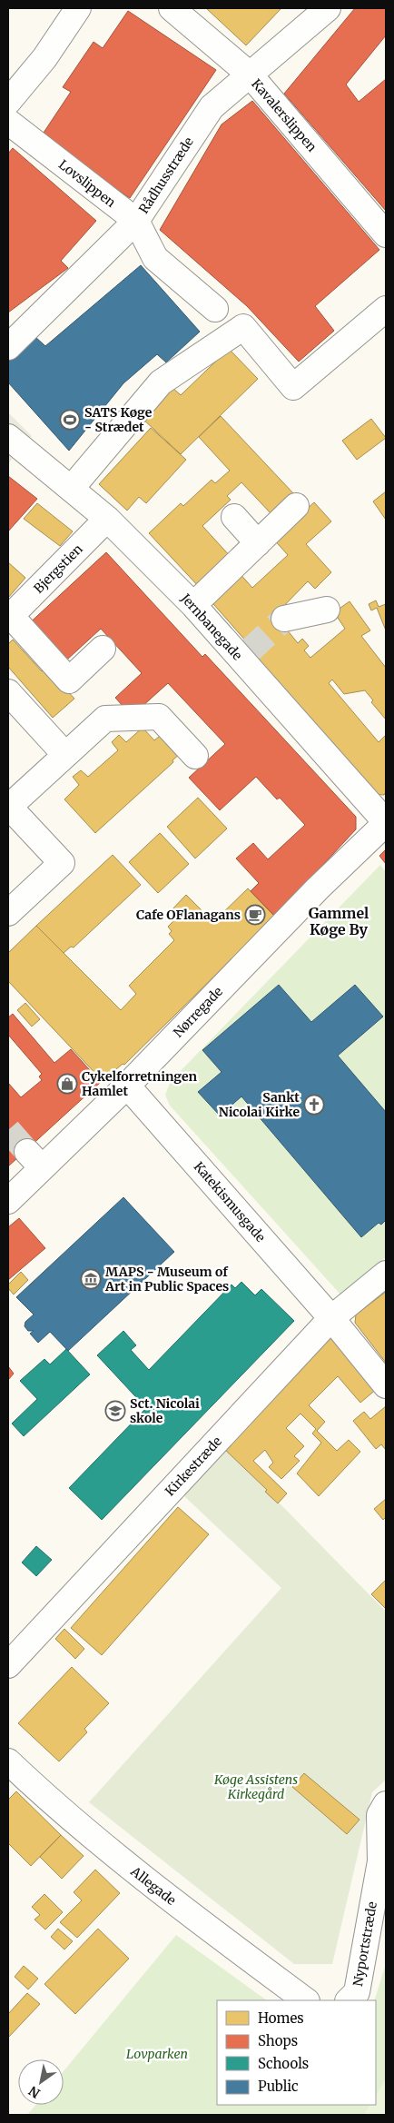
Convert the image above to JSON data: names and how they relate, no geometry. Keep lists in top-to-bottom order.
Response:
{
  "streets": {
    "street": [
      "Kavalerslippen",
      "Rådhusstræde",
      "Lovslippen",
      "Bjergstien",
      "Jernbanegade",
      "Nørregade",
      "Katekismusgade",
      "Kirkestræde",
      "Allegade",
      "Nyportstræde"
    ]
  },
  "crossings": [
    ["Kavalerslippen", "Rådhusstræde"],
    ["Rådhusstræde", "Lovslippen"],
    ["Bjergstien", "Jernbanegade"],
    ["Jernbanegade", "Nørregade"],
    ["Nørregade", "Katekismusgade"],
    ["Katekismusgade", "Kirkestræde"]
  ],
  "districts": ["Gammel Køge By"],
  "parks": ["Køge Assistens Kirkegård", "Lovparken"],
  "places": {
    "sports": ["SATS Køge - Strædet"],
    "cafe": ["Cafe OFlanagans"],
    "shop": ["Cykelforretningen Hamlet"],
    "church": ["Sankt Nicolai Kirke"],
    "museum": ["MAPS - Museum of Art in Public Spaces"],
    "school or university": ["Sct. Nicolai skole"]
  },
  "legend": [
    "Homes",
    "Shops",
    "Schools",
    "Public"
  ],
  "north": "bottom left"
}
